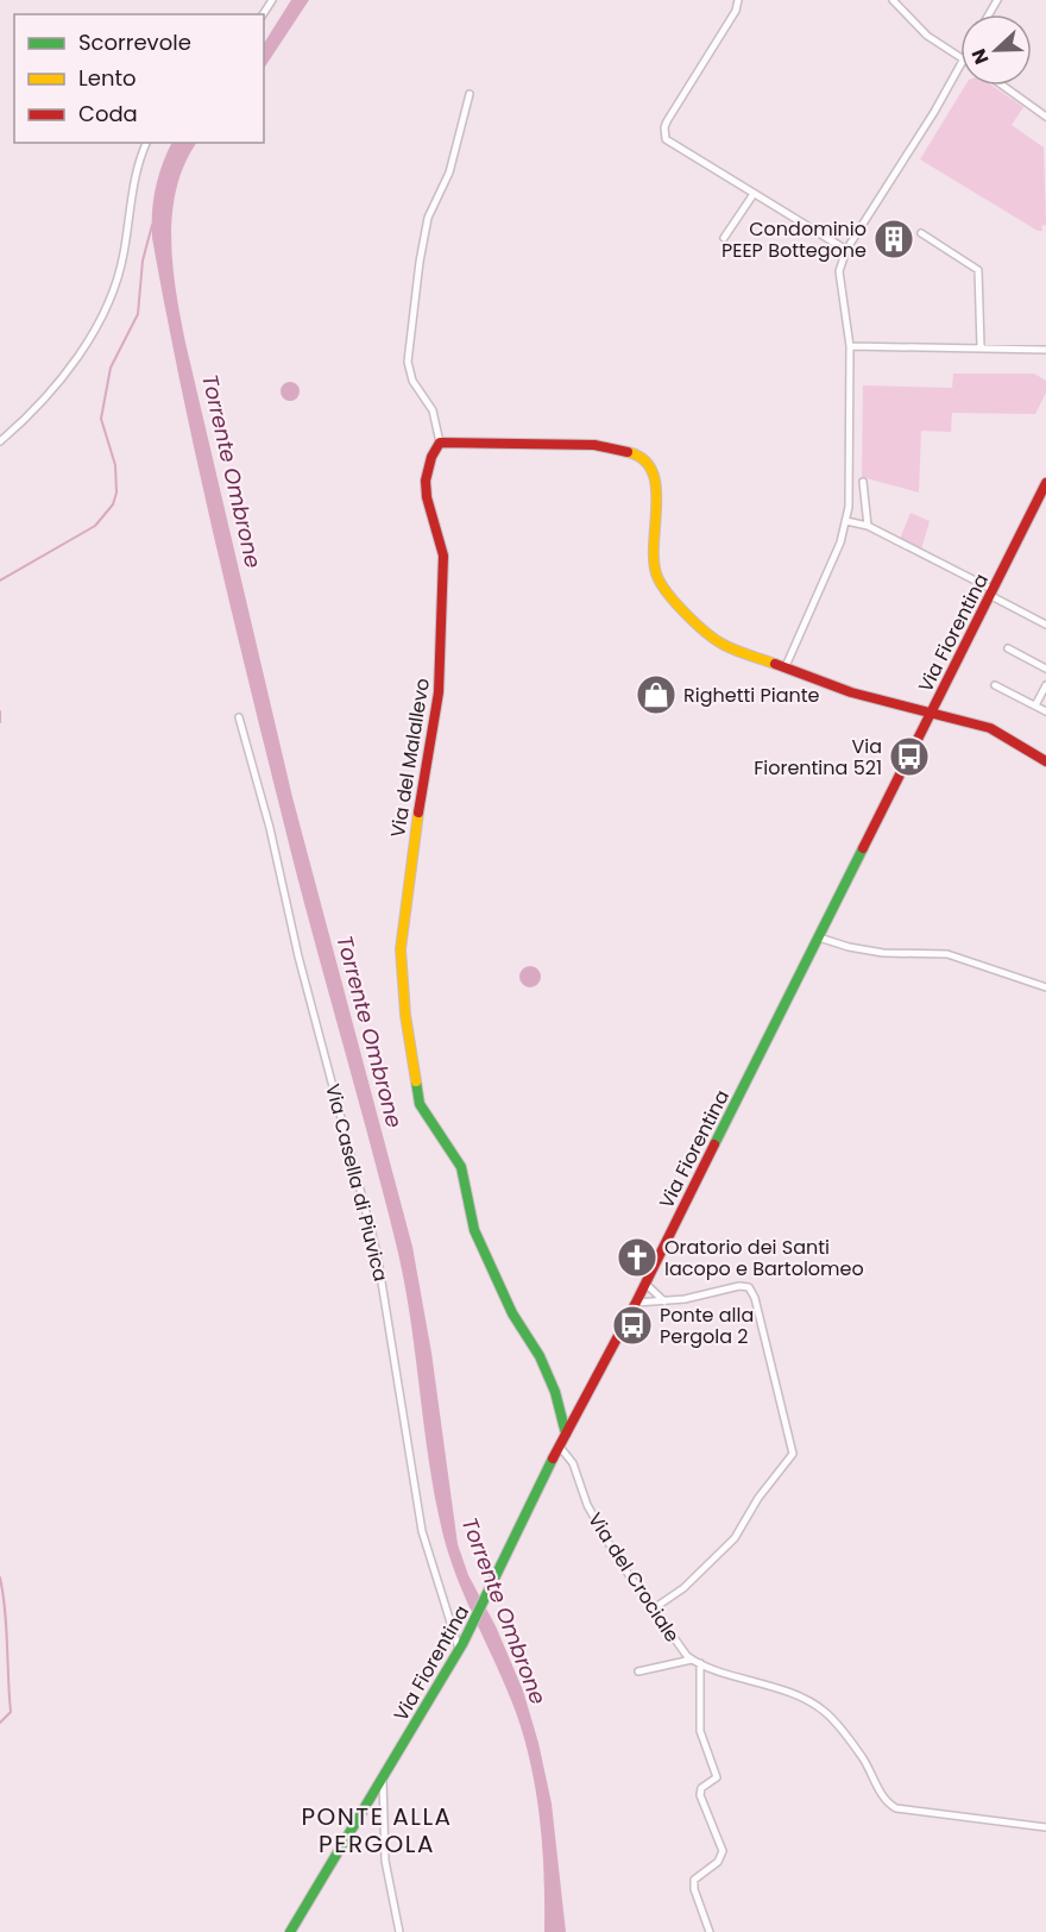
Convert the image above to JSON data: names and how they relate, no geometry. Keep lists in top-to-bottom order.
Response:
{
  "streets": {
    "street": [
      "Via Fiorentina",
      "Via del Malallevo",
      "Via Casella di Piuvica",
      "Via del Crociale"
    ]
  },
  "crossings": [
    ["Via Fiorentina", "Via del Malallevo"],
    ["Via Fiorentina", "Via Casella di Piuvica"],
    ["Via Fiorentina", "Via del Crociale"]
  ],
  "districts": ["PONTE ALLA PERGOLA"],
  "water": ["Torrente Ombrone"],
  "places": {
    "building": ["Condominio PEEP Bottegone"],
    "shop": ["Righetti Piante"],
    "bus stop": ["Via Fiorentina 521", "Ponte alla Pergola 2"],
    "church": ["Oratorio dei Santi Iacopo e Bartolomeo"]
  },
  "legend": ["Scorrevole", "Lento", "Coda"],
  "north": "left"
}
